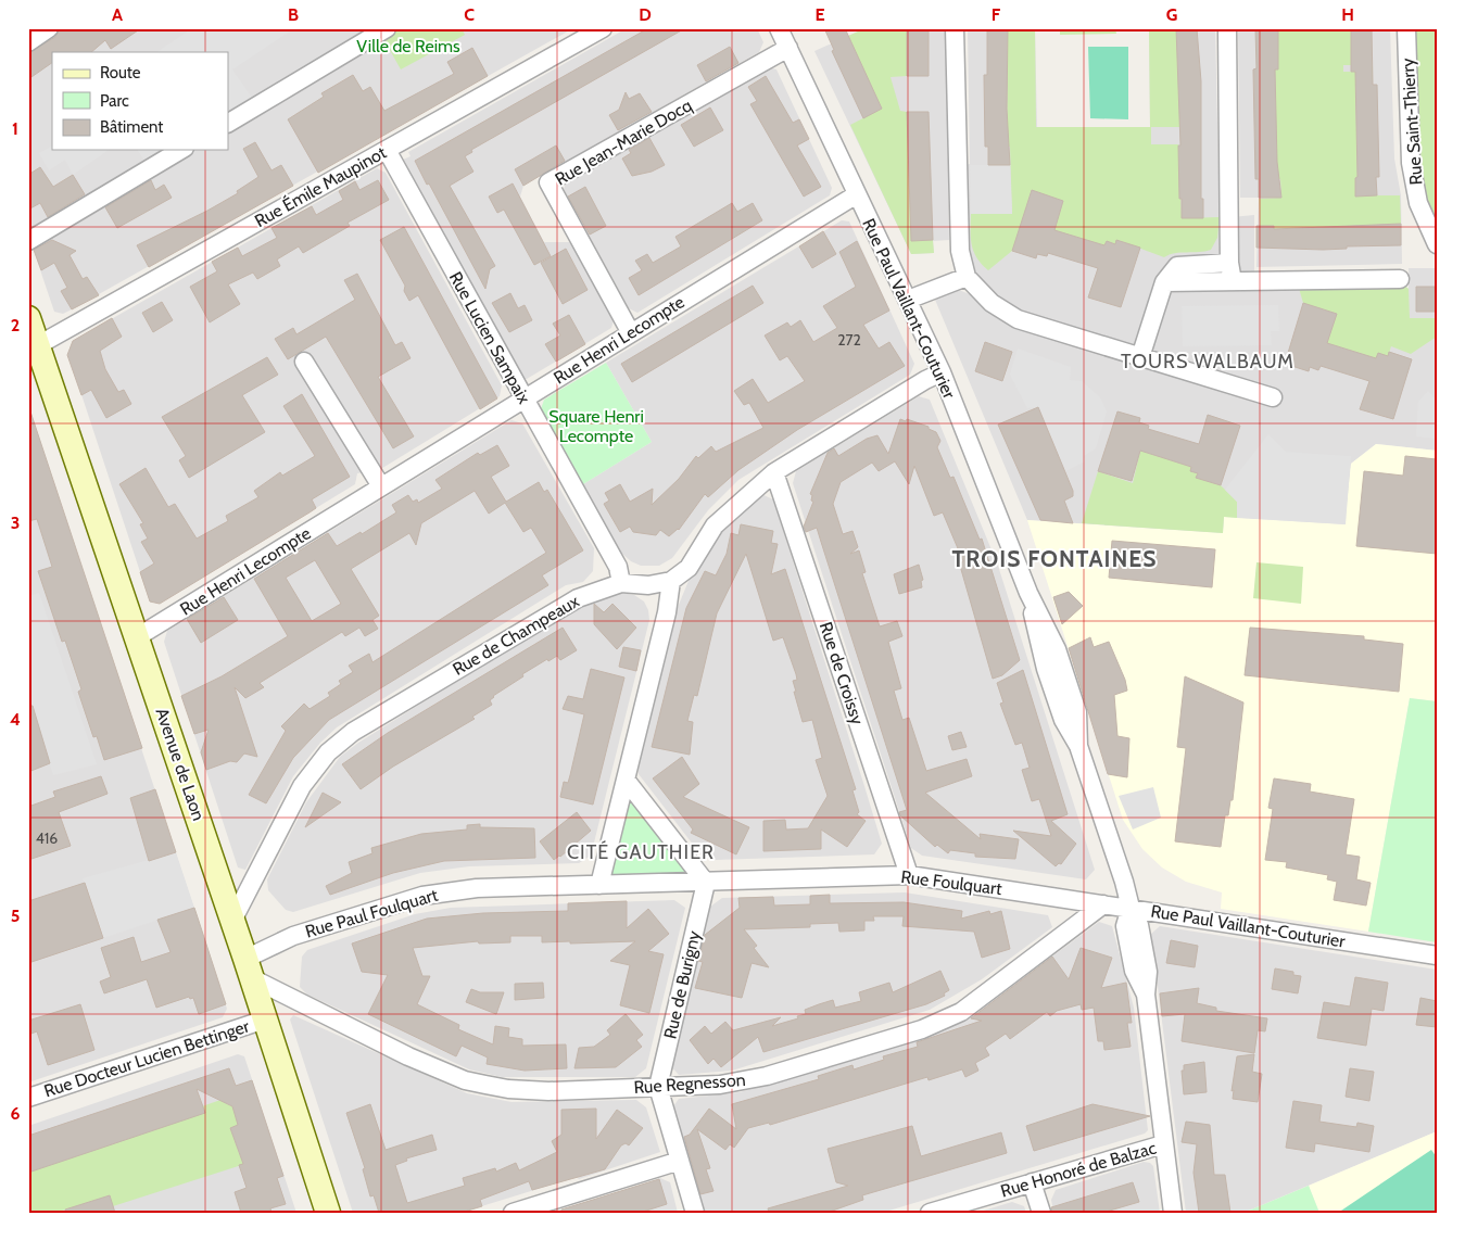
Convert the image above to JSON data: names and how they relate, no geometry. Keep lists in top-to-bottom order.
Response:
{
  "streets": {
    "main road": ["Avenue de Laon"],
    "street": [
      "Rue Saint-Thierry",
      "Rue Jean-Marie Docq",
      "Rue Émile Maupinot",
      "Rue Paul Vaillant-Couturier",
      "Rue Lucien Sampaix",
      "Rue Henri Lecompte",
      "Rue de Champeaux",
      "Rue de Croissy",
      "Rue Foulquart",
      "Rue Paul Foulquart",
      "Rue de Burigny",
      "Rue Docteur Lucien Bettinger",
      "Rue Regnesson",
      "Rue Honoré de Balzac"
    ]
  },
  "crossings": [
    ["Rue Jean-Marie Docq", "Rue Paul Vaillant-Couturier"],
    ["Rue Jean-Marie Docq", "Rue Henri Lecompte"],
    ["Rue Émile Maupinot", "Rue Lucien Sampaix"],
    ["Rue Émile Maupinot", "Avenue de Laon"],
    ["Rue Paul Vaillant-Couturier", "Rue Henri Lecompte"],
    ["Rue Paul Vaillant-Couturier", "Rue Foulquart"],
    ["Rue Lucien Sampaix", "Rue Henri Lecompte"],
    ["Rue Lucien Sampaix", "Rue de Champeaux"],
    ["Rue Henri Lecompte", "Avenue de Laon"],
    ["Rue de Champeaux", "Avenue de Laon"],
    ["Rue de Croissy", "Rue Foulquart"],
    ["Avenue de Laon", "Rue Paul Foulquart"],
    ["Avenue de Laon", "Rue Docteur Lucien Bettinger"],
    ["Avenue de Laon", "Rue Regnesson"],
    ["Rue Foulquart", "Rue Paul Foulquart"],
    ["Rue Foulquart", "Rue de Burigny"],
    ["Rue Foulquart", "Rue Regnesson"],
    ["Rue Paul Foulquart", "Rue Regnesson"],
    ["Rue de Burigny", "Rue Regnesson"]
  ],
  "districts": ["TOURS WALBAUM", "TROIS FONTAINES", "CITÉ GAUTHIER"],
  "parks": ["Ville de Reims", "Square Henri Lecompte"],
  "house_numbers": ["272", "416"],
  "legend": ["Route", "Parc", "Bâtiment"],
  "grid": {
    "columns": [
      "A",
      "B",
      "C",
      "D",
      "E",
      "F",
      "G",
      "H"
    ],
    "rows": [
      "1",
      "2",
      "3",
      "4",
      "5",
      "6"
    ]
  }
}
